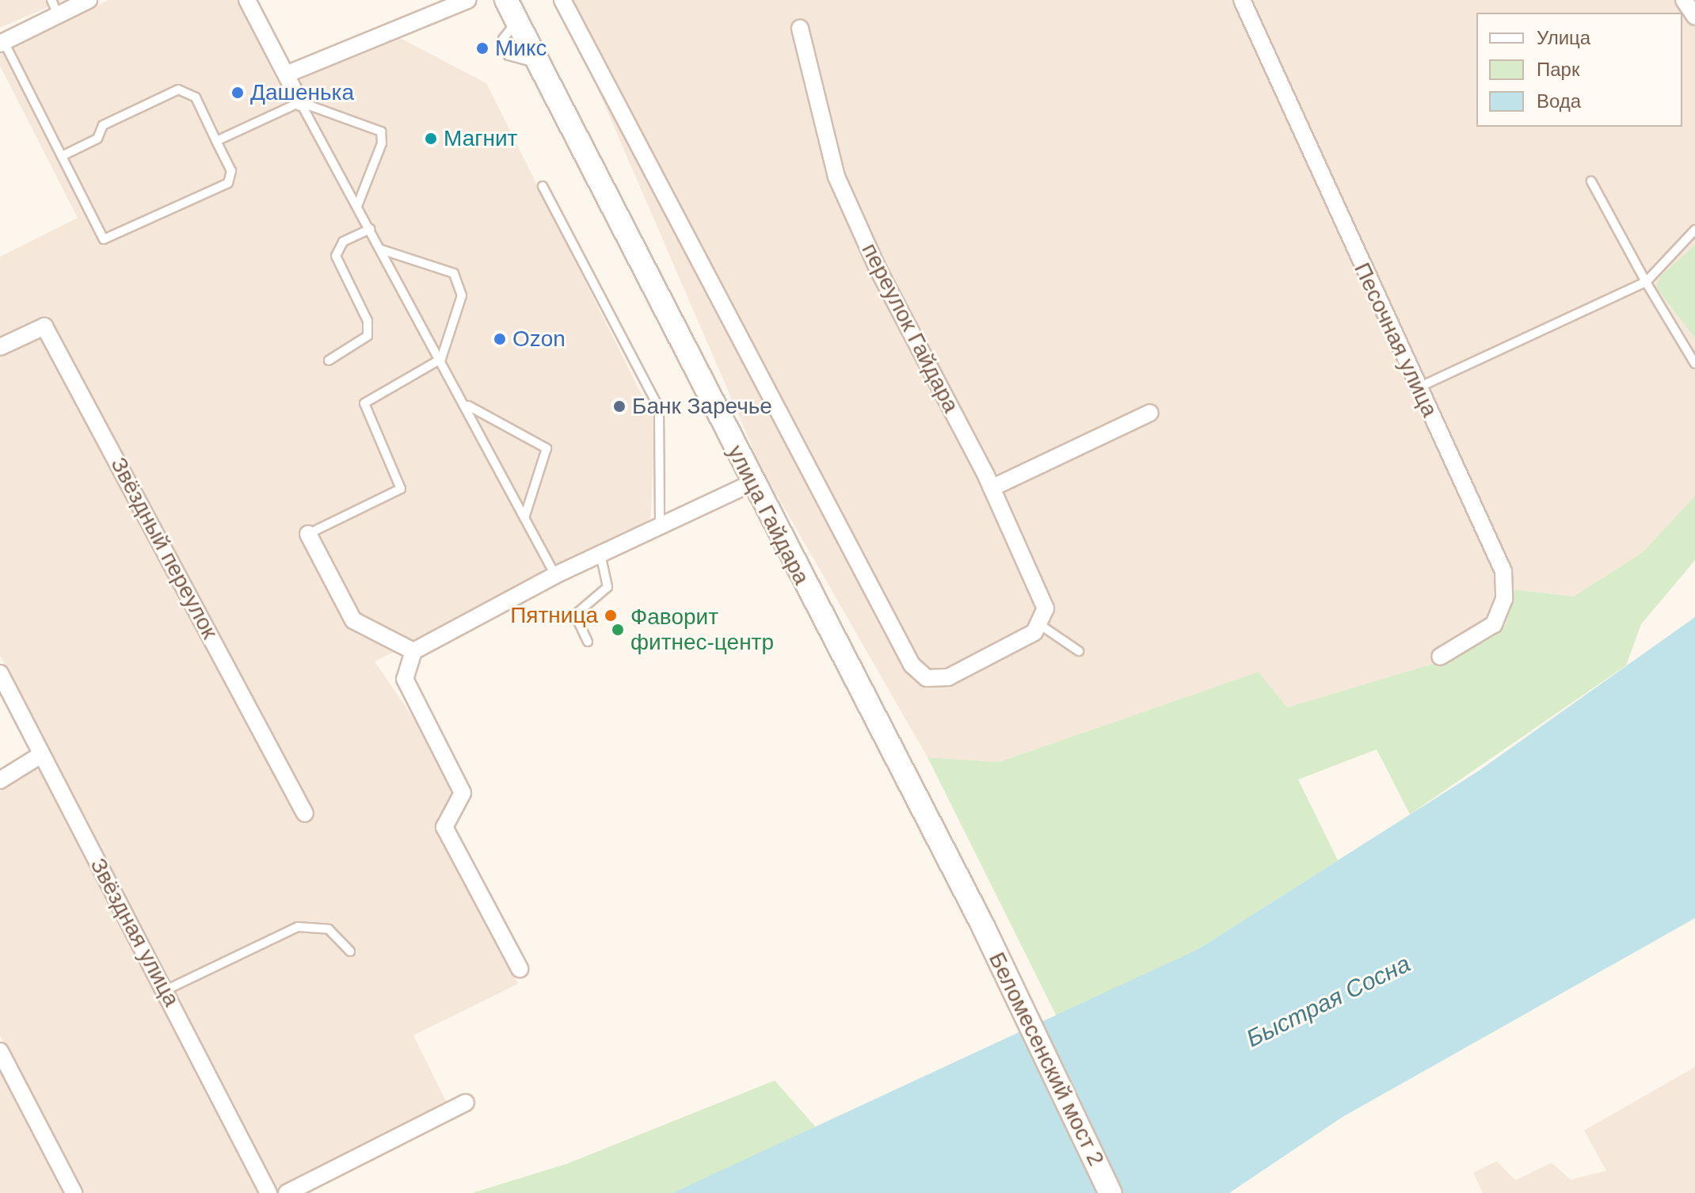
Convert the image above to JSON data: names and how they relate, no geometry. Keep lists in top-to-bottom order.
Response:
{
  "streets": {
    "main road": ["улица Гайдара", "Беломесенский мост 2"],
    "street": [
      "переулок Гайдара",
      "Песочная улица",
      "Звёздный переулок",
      "Звёздная улица"
    ]
  },
  "crossings": [
    ["улица Гайдара", "Беломесенский мост 2"]
  ],
  "water": ["Быстрая Сосна"],
  "places": [
    "Микс",
    "Дашенька",
    "Магнит",
    "Ozon",
    "Банк Заречье",
    "Пятница",
    "Фаворит фитнес-центр"
  ],
  "legend": ["Улица", "Парк", "Вода"]
}
